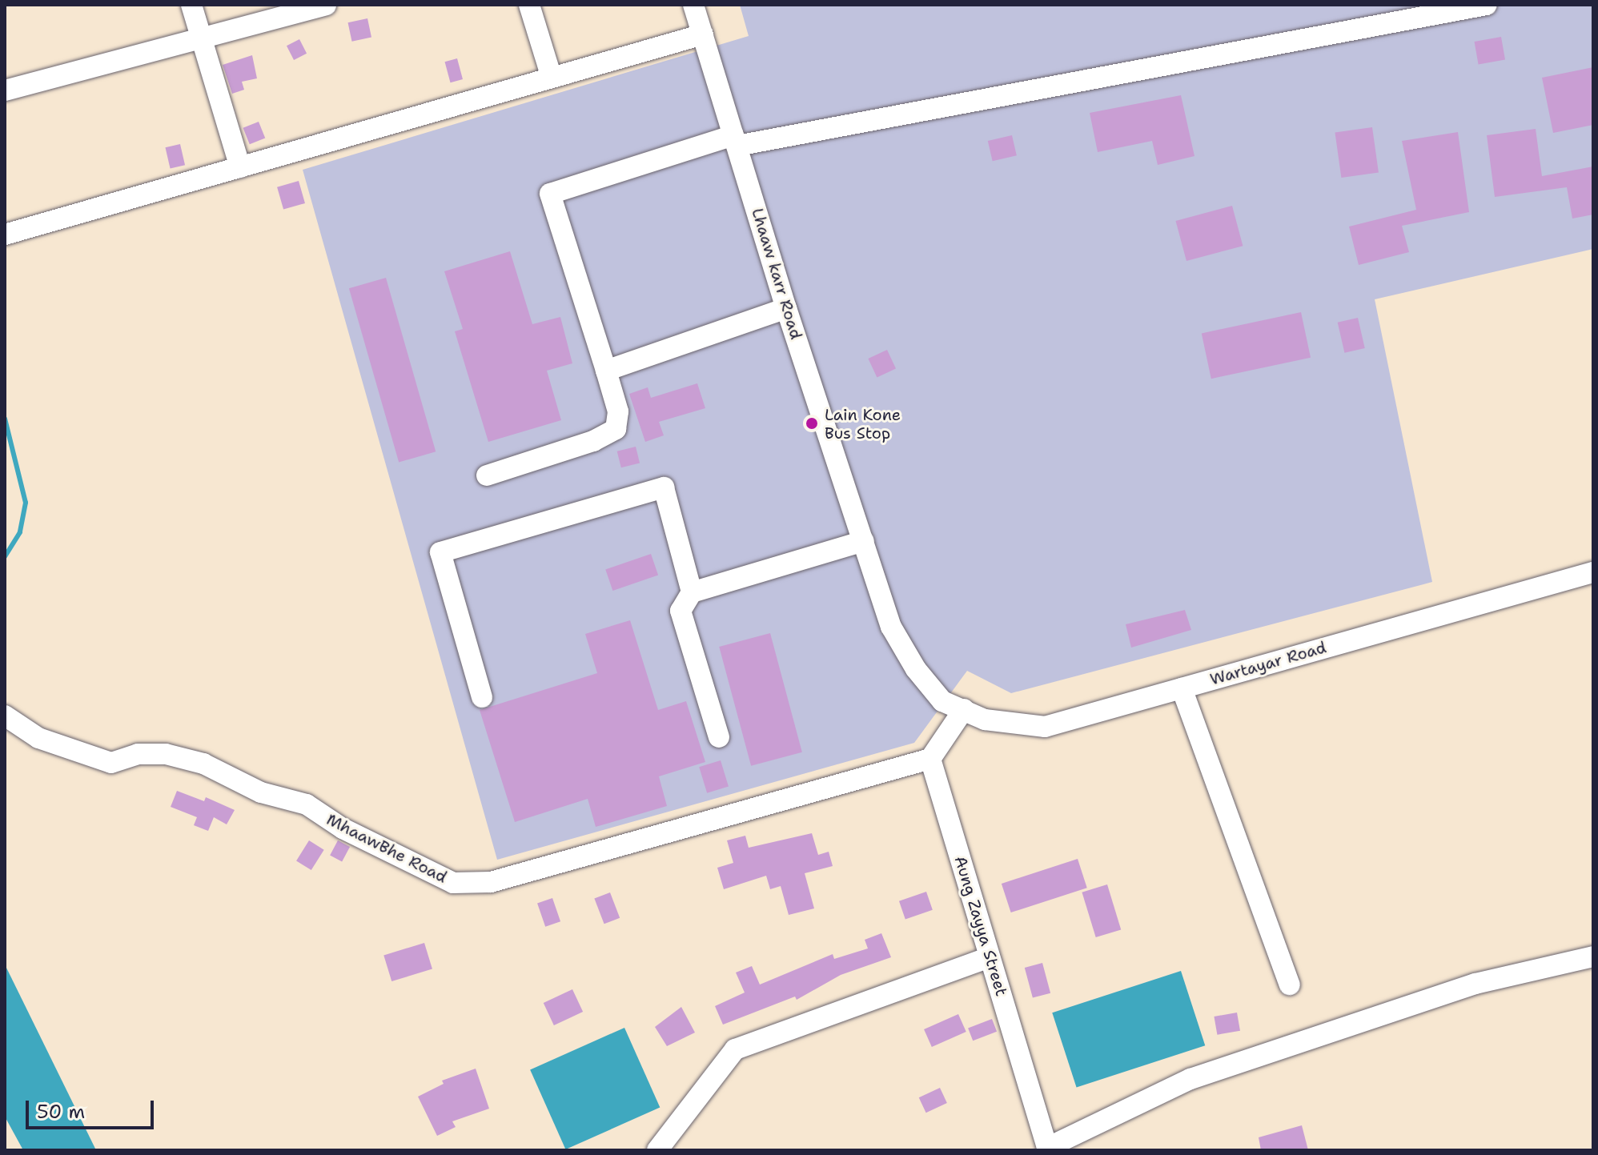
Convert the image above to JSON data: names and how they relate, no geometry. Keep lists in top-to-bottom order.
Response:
{
  "streets": {
    "street": [
      "Lhaaw karr Road",
      "Wartayar Road",
      "MhaawBhe Road",
      "Aung Zayya Street"
    ]
  },
  "crossings": [
    ["Lhaaw karr Road", "Wartayar Road"],
    ["MhaawBhe Road", "Aung Zayya Street"]
  ],
  "places": ["Lain Kone Bus Stop"],
  "scale_bar": "50 m"
}
